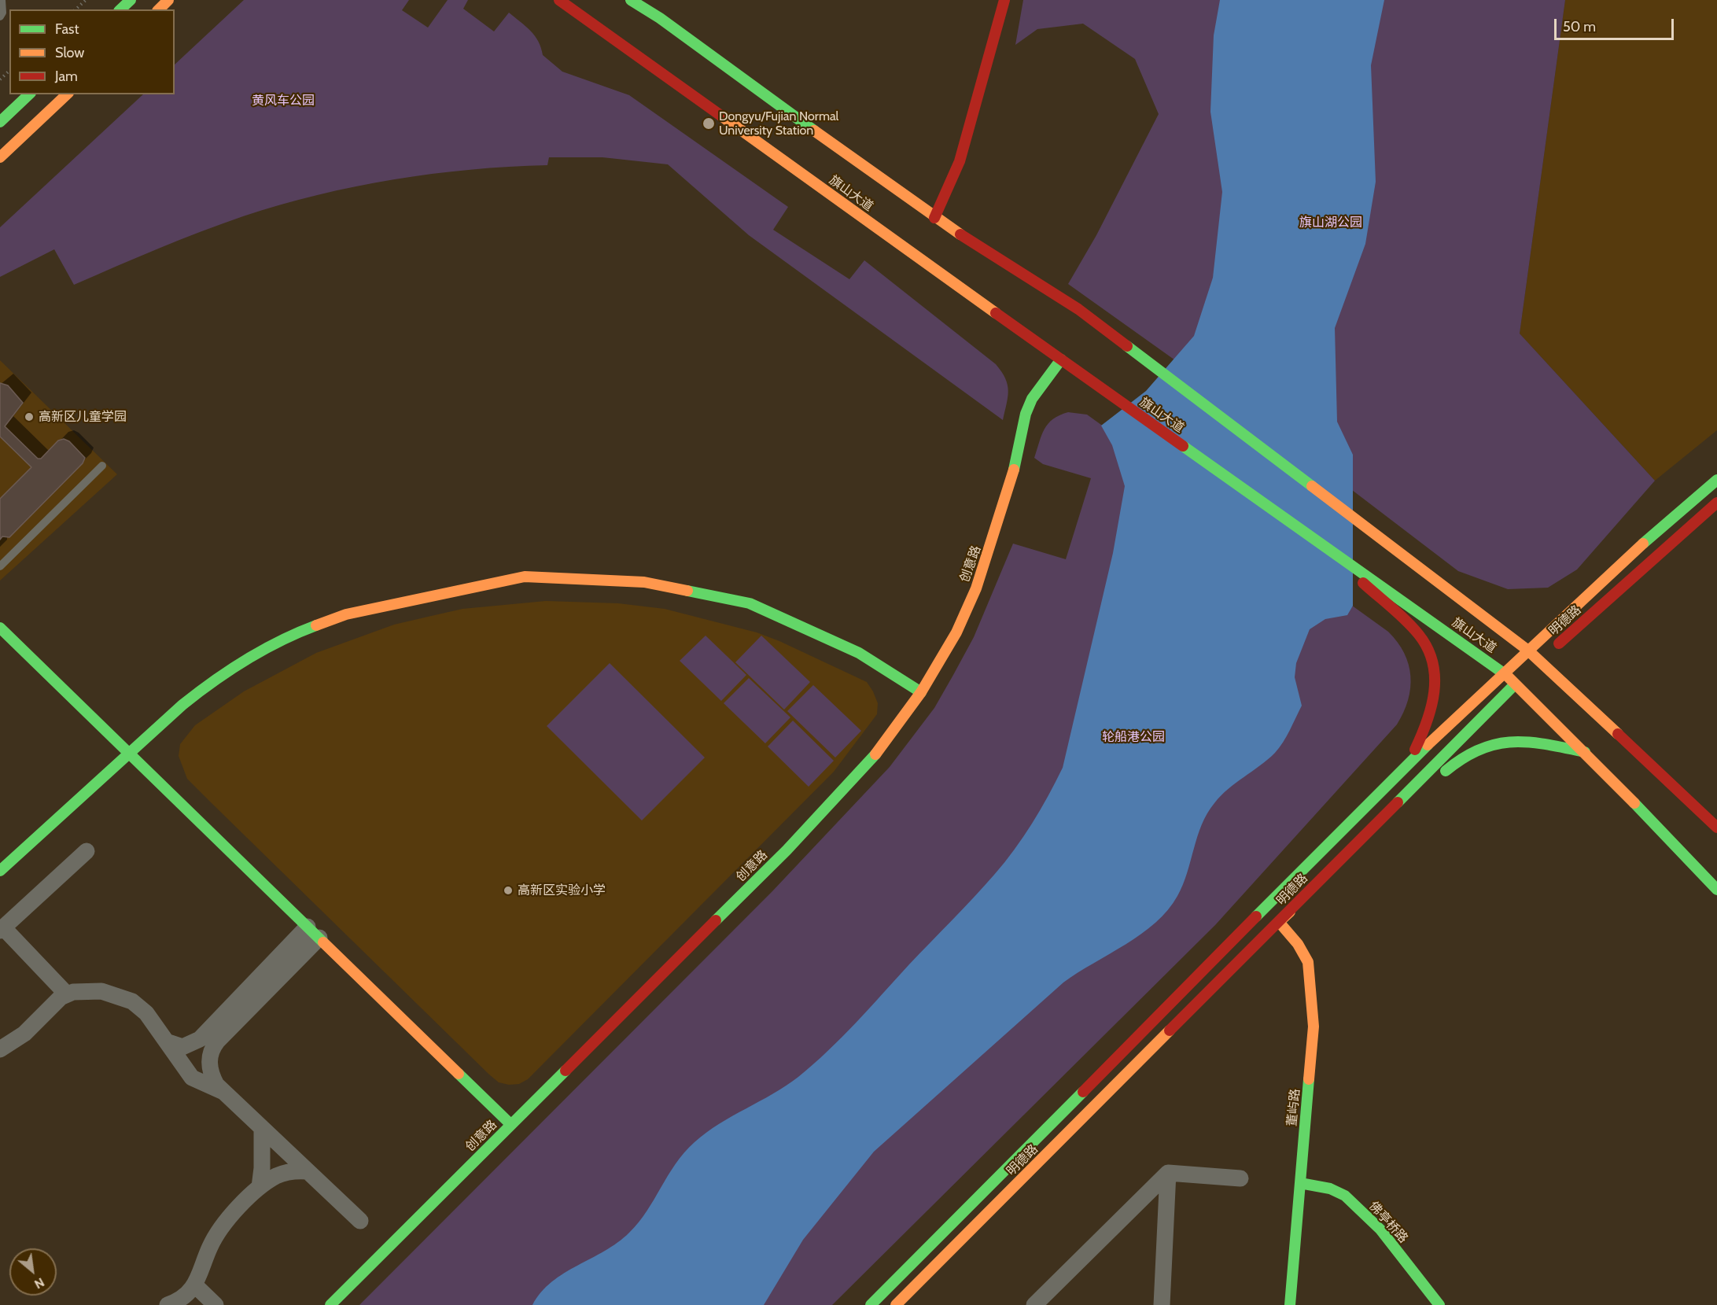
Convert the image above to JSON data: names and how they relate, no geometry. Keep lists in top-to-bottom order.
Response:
{
  "streets": {
    "main road": [
      "旗山大道",
      "创意路",
      "明德路",
      "董屿路",
      "佛亭桥路"
    ]
  },
  "crossings": [
    ["旗山大道", "创意路"],
    ["旗山大道", "明德路"],
    ["明德路", "董屿路"],
    ["董屿路", "佛亭桥路"]
  ],
  "parks": ["黄风车公园", "旗山湖公园", "轮船港公园"],
  "places": ["Dongyu/Fujian Normal University Station", "高新区儿童学园", "高新区实验小学"],
  "legend": ["Fast", "Slow", "Jam"],
  "scale_bar": "50 m",
  "north": "bottom right"
}
